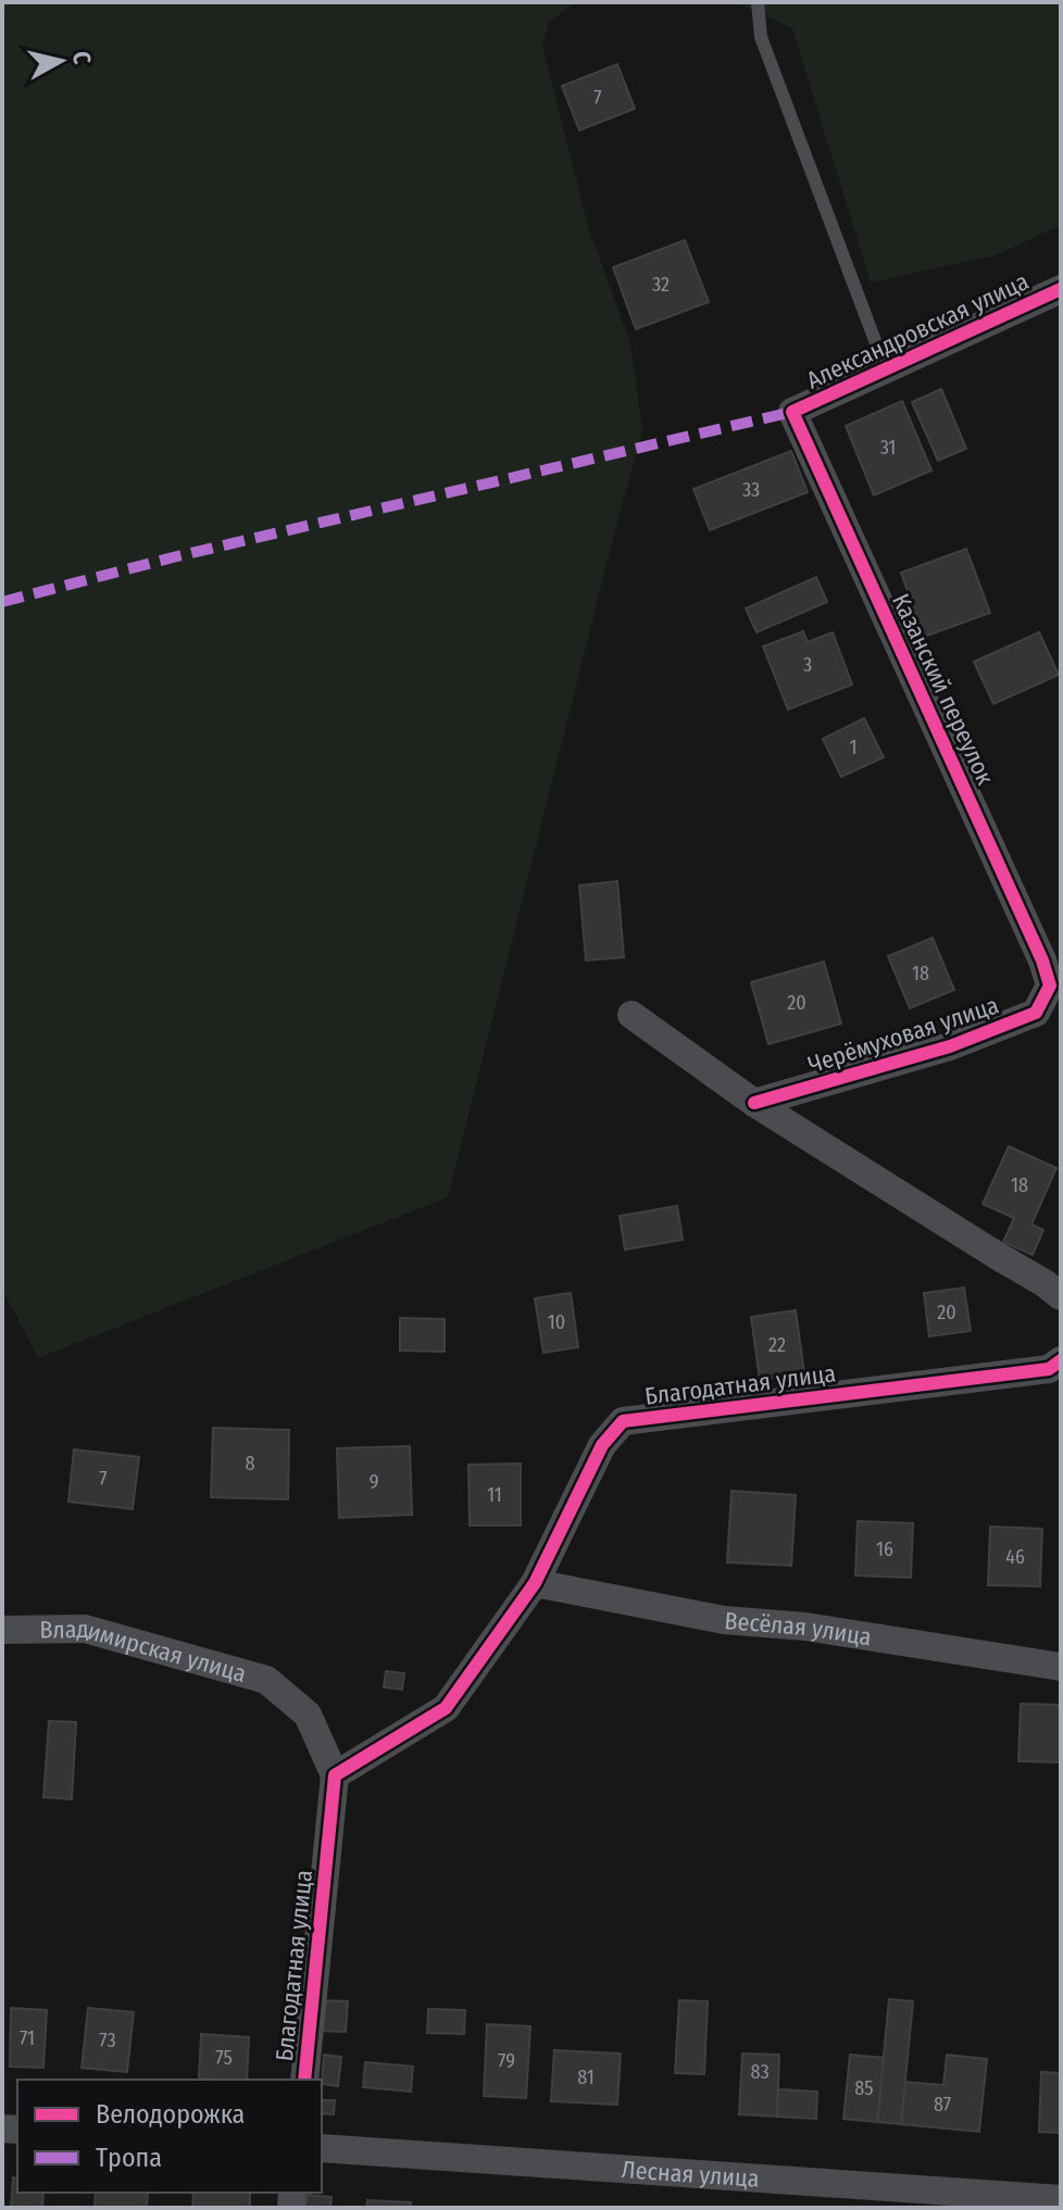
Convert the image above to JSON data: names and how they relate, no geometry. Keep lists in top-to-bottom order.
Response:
{
  "streets": {
    "street": [
      "Александровская улица",
      "Казанский переулок",
      "Черёмуховая улица",
      "Благодатная улица",
      "Весёлая улица",
      "Владимирская улица",
      "Лесная улица"
    ]
  },
  "crossings": [
    ["Александровская улица", "Казанский переулок"],
    ["Казанский переулок", "Черёмуховая улица"],
    ["Благодатная улица", "Весёлая улица"],
    ["Благодатная улица", "Владимирская улица"]
  ],
  "house_numbers": [
    "7",
    "32",
    "31",
    "33",
    "3",
    "1",
    "18",
    "20",
    "18",
    "20",
    "10",
    "22",
    "8",
    "7",
    "9",
    "11",
    "16",
    "46",
    "71",
    "73",
    "75",
    "79",
    "83",
    "81",
    "85",
    "87"
  ],
  "legend": ["Велодорожка", "Тропа"],
  "north": "right"
}
